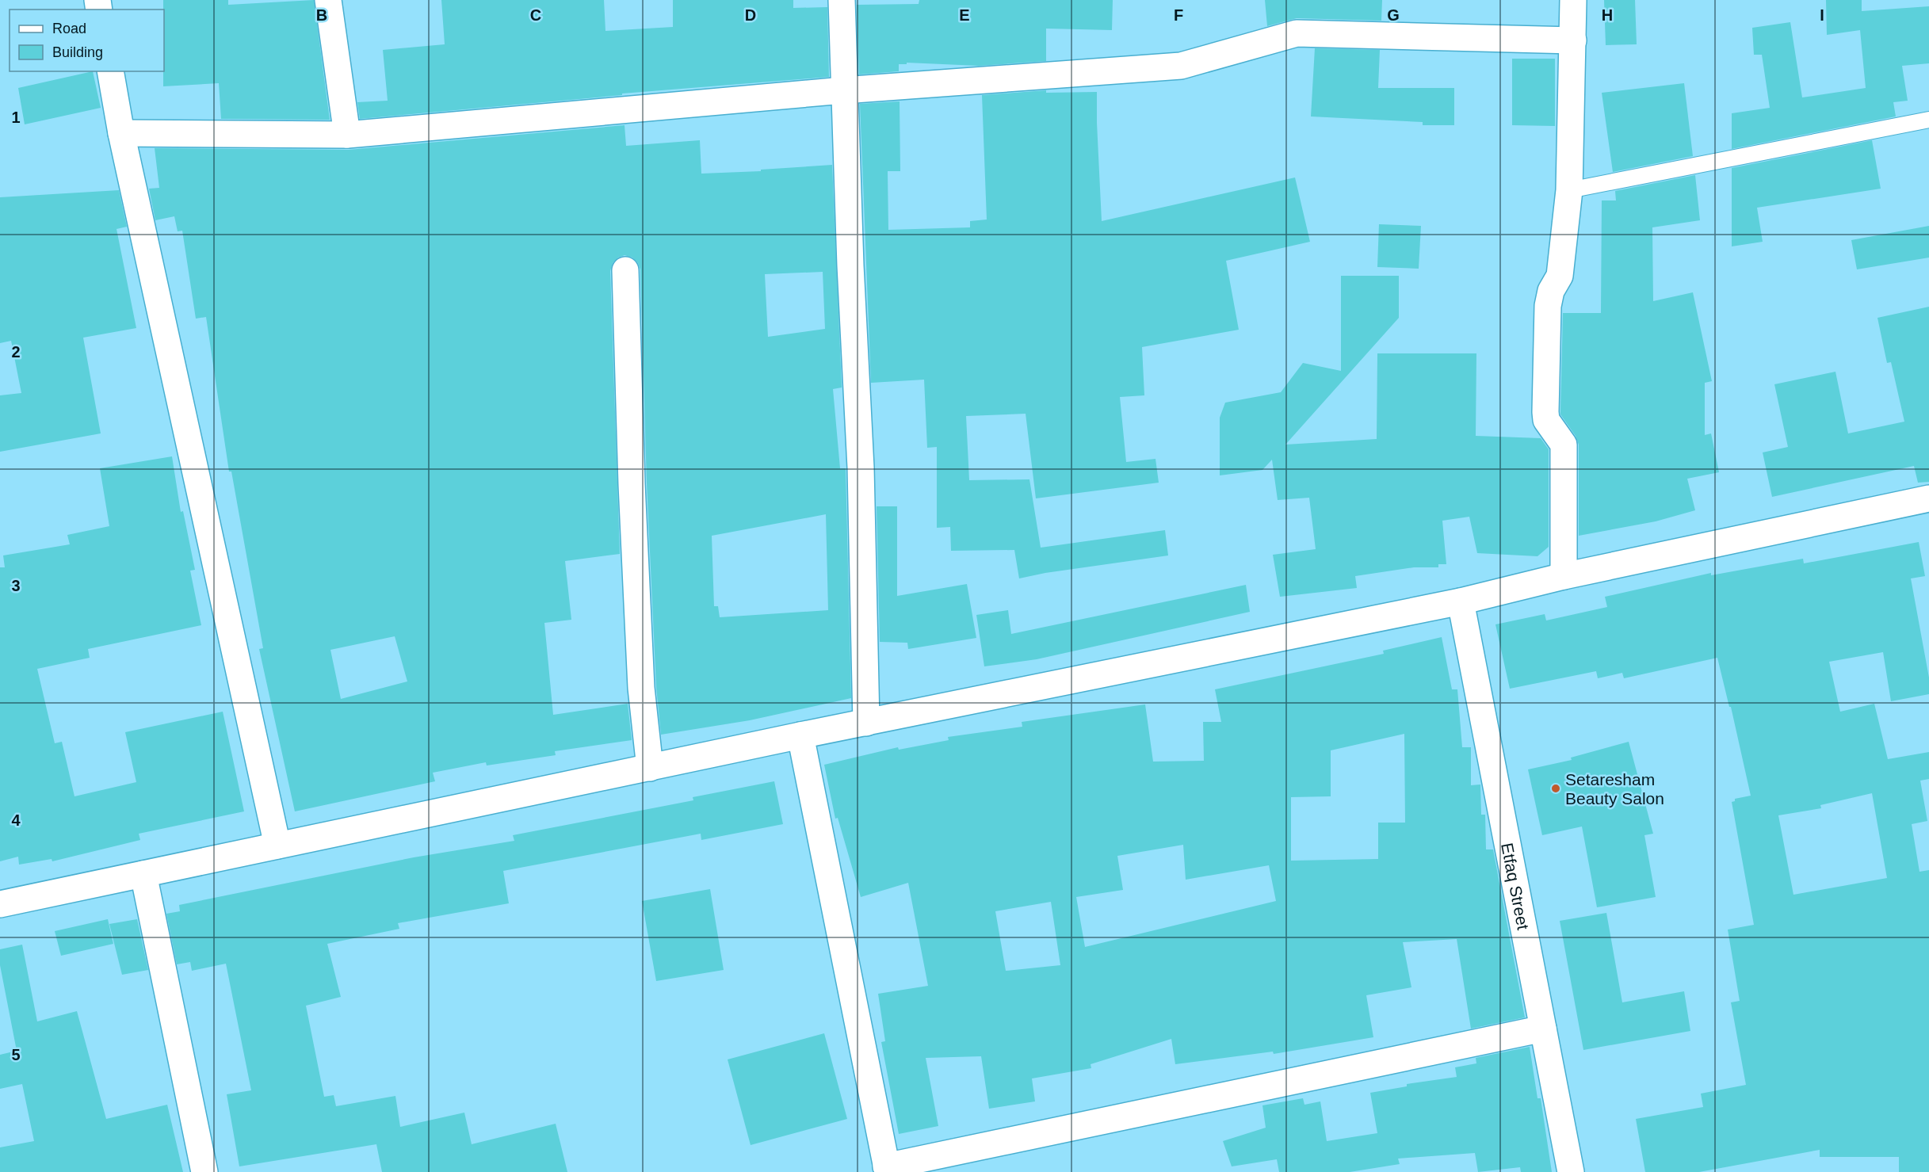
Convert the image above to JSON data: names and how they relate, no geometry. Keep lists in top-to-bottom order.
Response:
{
  "streets": {
    "street": ["Etfaq Street"]
  },
  "places": ["Setaresham Beauty Salon"],
  "legend": ["Road", "Building"],
  "grid": {
    "columns": [
      "B",
      "C",
      "D",
      "E",
      "F",
      "G",
      "H",
      "I"
    ],
    "rows": [
      "1",
      "2",
      "3",
      "4",
      "5"
    ]
  }
}
